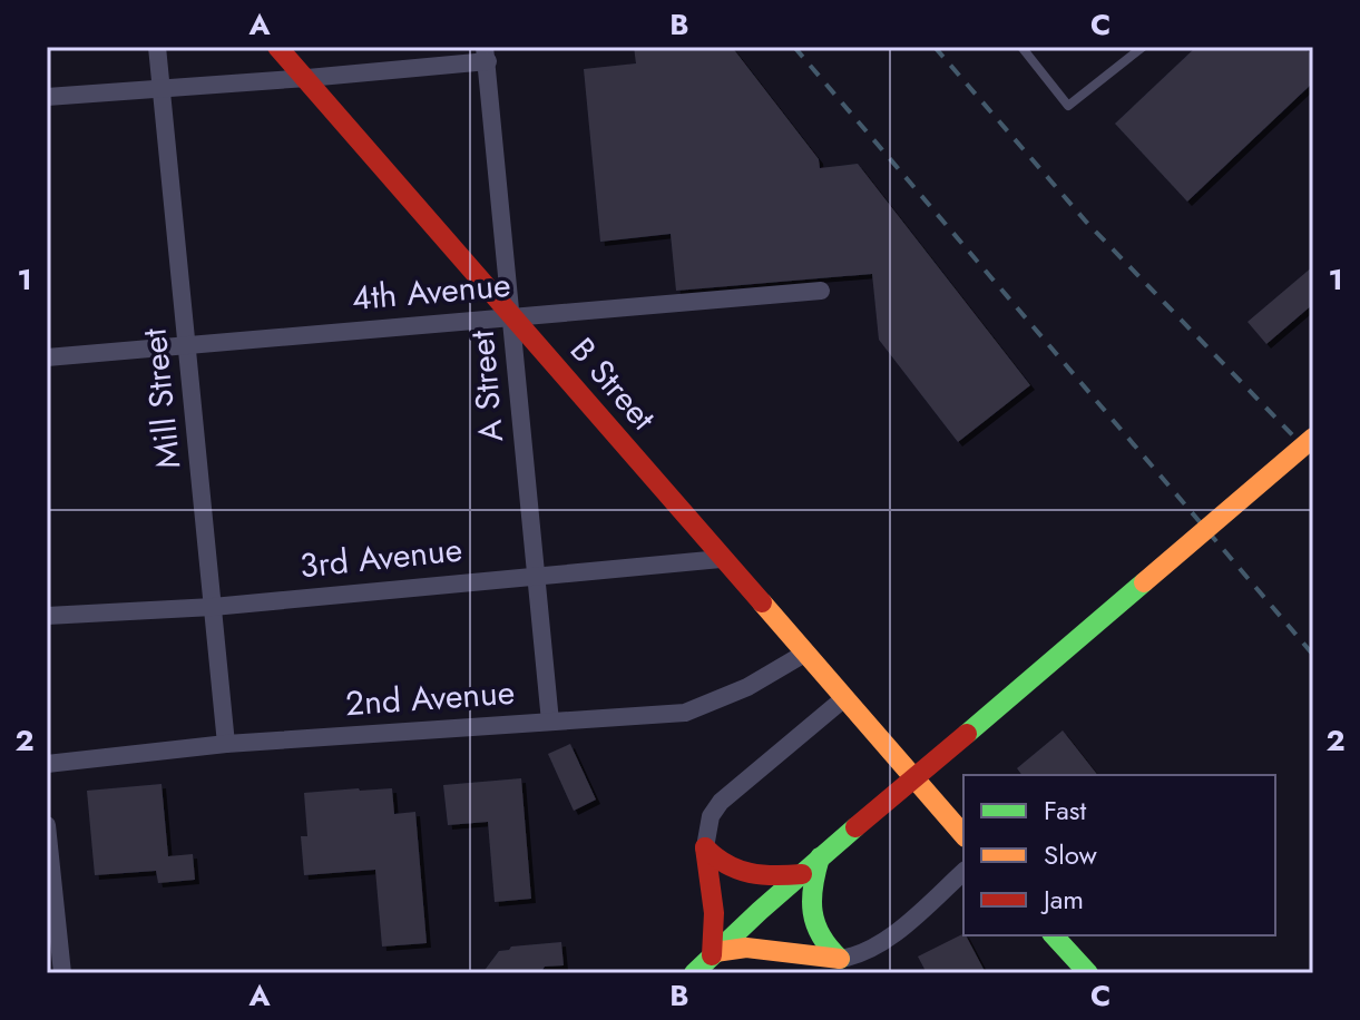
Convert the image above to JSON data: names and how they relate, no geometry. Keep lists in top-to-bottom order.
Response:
{
  "streets": {
    "main road": ["B Street"],
    "street": [
      "4th Avenue",
      "A Street",
      "Mill Street",
      "3rd Avenue",
      "2nd Avenue"
    ]
  },
  "crossings": [
    ["4th Avenue", "B Street"],
    ["4th Avenue", "A Street"],
    ["4th Avenue", "Mill Street"],
    ["B Street", "A Street"],
    ["B Street", "3rd Avenue"],
    ["B Street", "2nd Avenue"],
    ["A Street", "3rd Avenue"],
    ["A Street", "2nd Avenue"],
    ["Mill Street", "3rd Avenue"],
    ["Mill Street", "2nd Avenue"]
  ],
  "legend": ["Fast", "Slow", "Jam"],
  "grid": {
    "columns": ["A", "B", "C"],
    "rows": ["1", "2"]
  }
}
